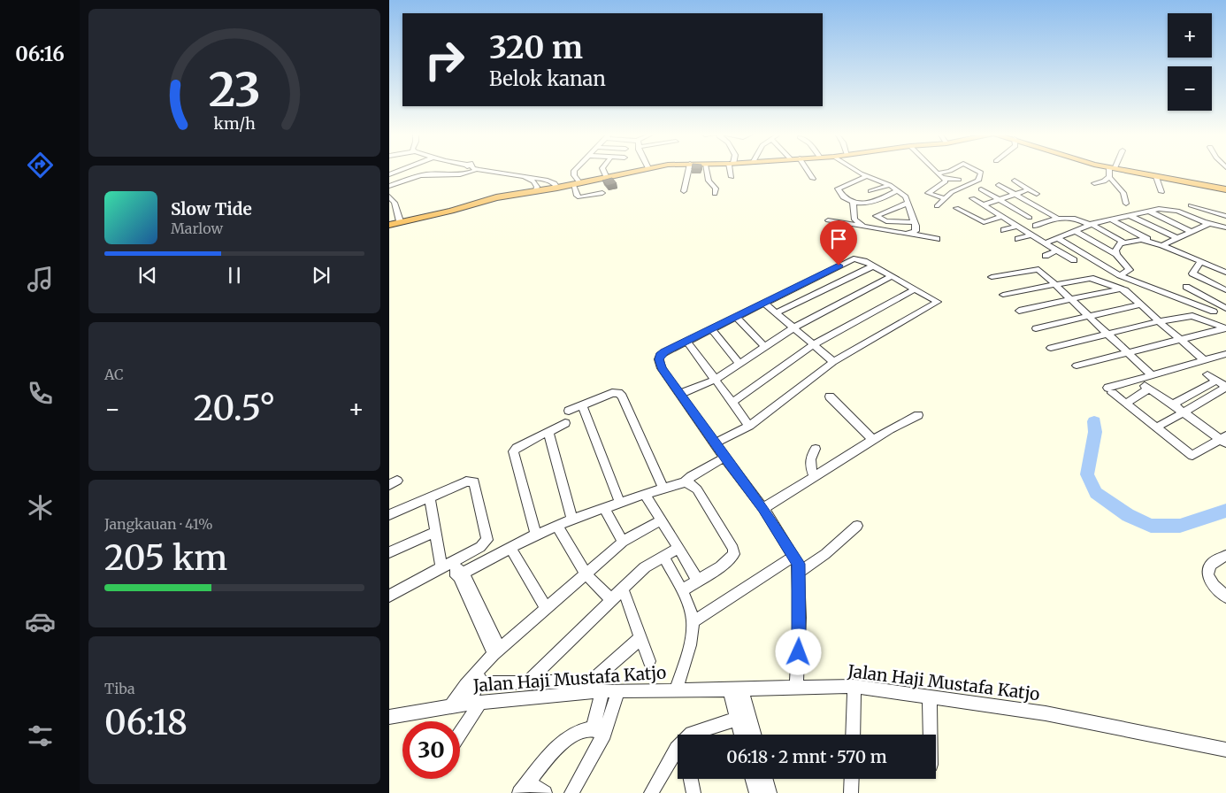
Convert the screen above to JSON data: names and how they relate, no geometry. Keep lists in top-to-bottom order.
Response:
{
  "streets": {
    "street": ["Jalan Haji Mustafa Katjo"]
  },
  "page": {
    "tabs": "06:16",
    "map_buttons": ["+", "−"],
    "turn": ["320 m", "Belok kanan"],
    "song": ["Slow Tide", "Marlow"],
    "tile": [
      "AC",
      ["Jangkauan · 41%", "205 km"],
      ["Tiba", "06:18"]
    ],
    "heat": ["−", "20.5°", "+"],
    "limit": "30",
    "trip": "06:18 · 2 mnt · 570 m",
    "gauge": ["23", "km/h"]
  }
}
